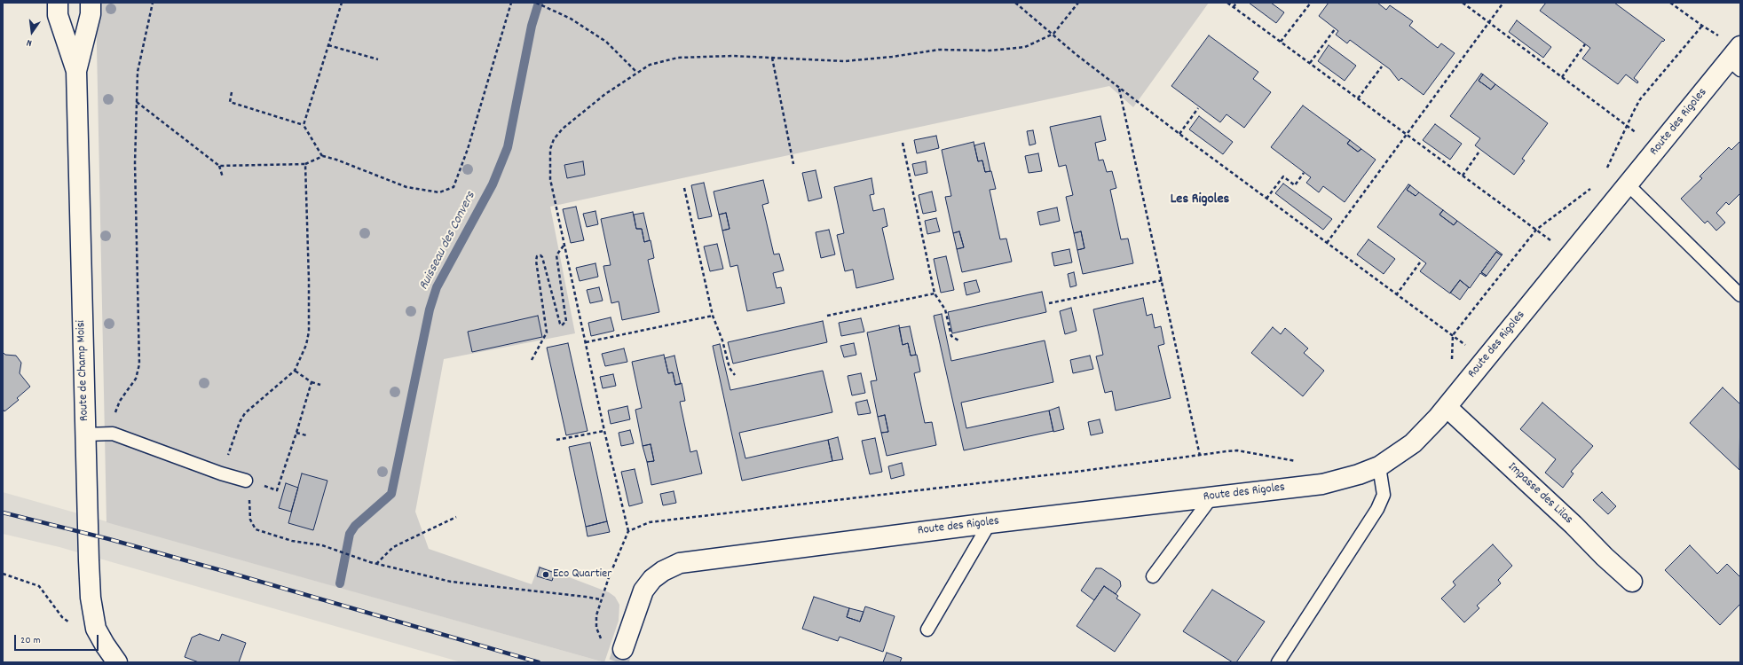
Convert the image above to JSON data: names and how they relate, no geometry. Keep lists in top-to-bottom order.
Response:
{
  "streets": {
    "street": ["Route des Rigoles", "Route de Champ Moisi", "Impasse des Lilas"]
  },
  "crossings": [
    ["Route des Rigoles", "Impasse des Lilas"]
  ],
  "districts": ["Les Rigoles"],
  "water": ["Ruisseau des Convers"],
  "places": ["Eco Quartier"],
  "scale_bar": "20 m",
  "north": "bottom"
}
